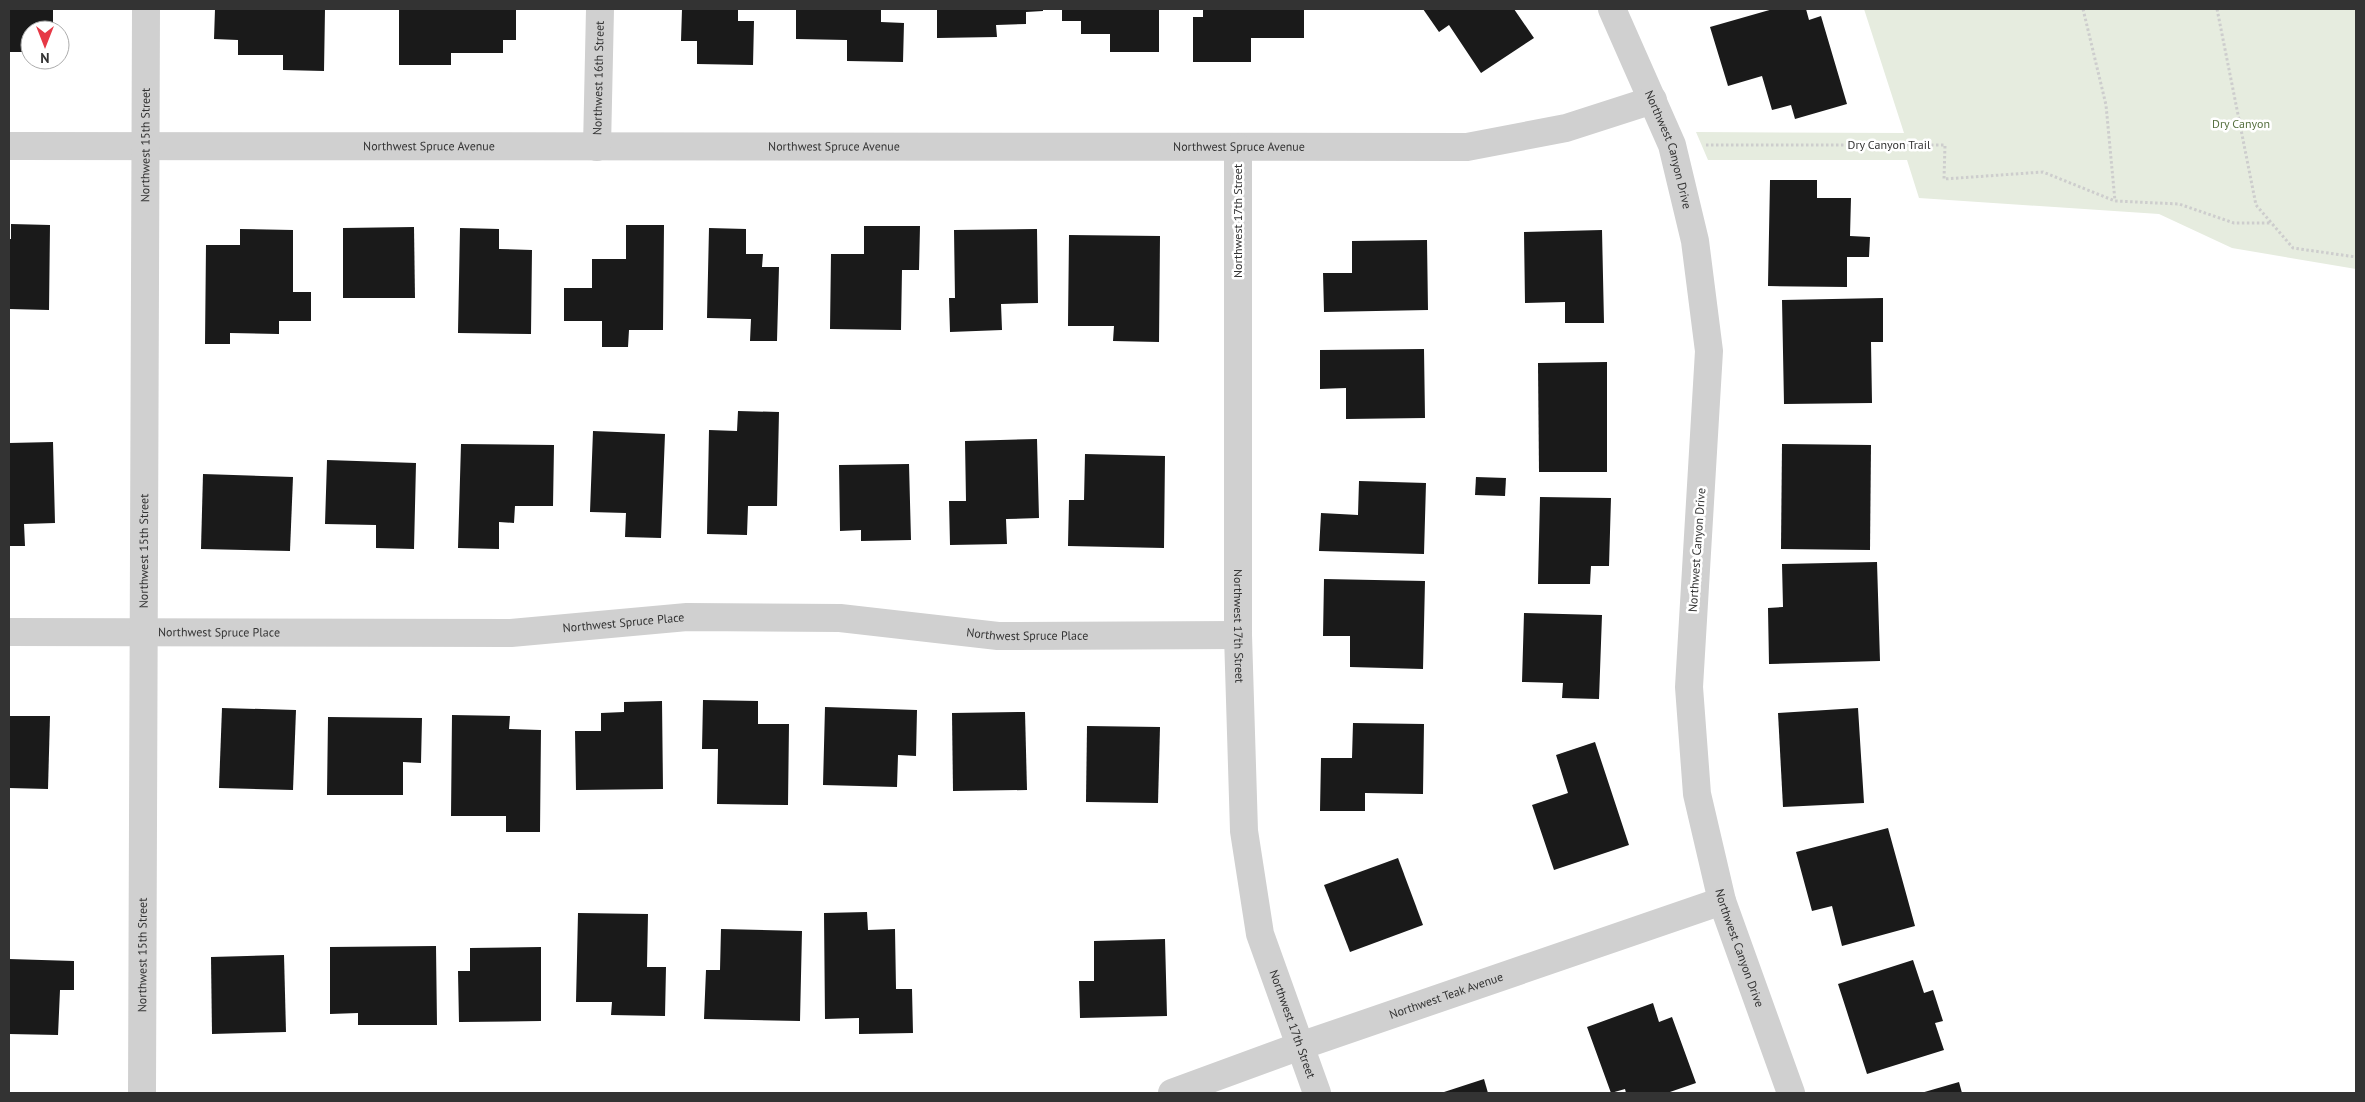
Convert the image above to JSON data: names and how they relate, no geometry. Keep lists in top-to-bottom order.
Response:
{
  "streets": {
    "street": [
      "Northwest 16th Street",
      "Northwest 15th Street",
      "Northwest Spruce Avenue",
      "Northwest Canyon Drive",
      "Northwest 17th Street",
      "Northwest Spruce Place",
      "Northwest Teak Avenue"
    ],
    "path": ["Dry Canyon Trail"]
  },
  "crossings": [
    ["Northwest 16th Street", "Northwest Spruce Avenue"],
    ["Dry Canyon Trail", "Northwest Canyon Drive"],
    ["Northwest 15th Street", "Northwest Spruce Avenue"],
    ["Northwest 15th Street", "Northwest Spruce Place"],
    ["Northwest Spruce Avenue", "Northwest Canyon Drive"],
    ["Northwest Spruce Avenue", "Northwest 17th Street"],
    ["Northwest Canyon Drive", "Northwest Teak Avenue"],
    ["Northwest 17th Street", "Northwest Spruce Place"],
    ["Northwest 17th Street", "Northwest Teak Avenue"]
  ],
  "parks": ["Dry Canyon"],
  "north": "bottom"
}
